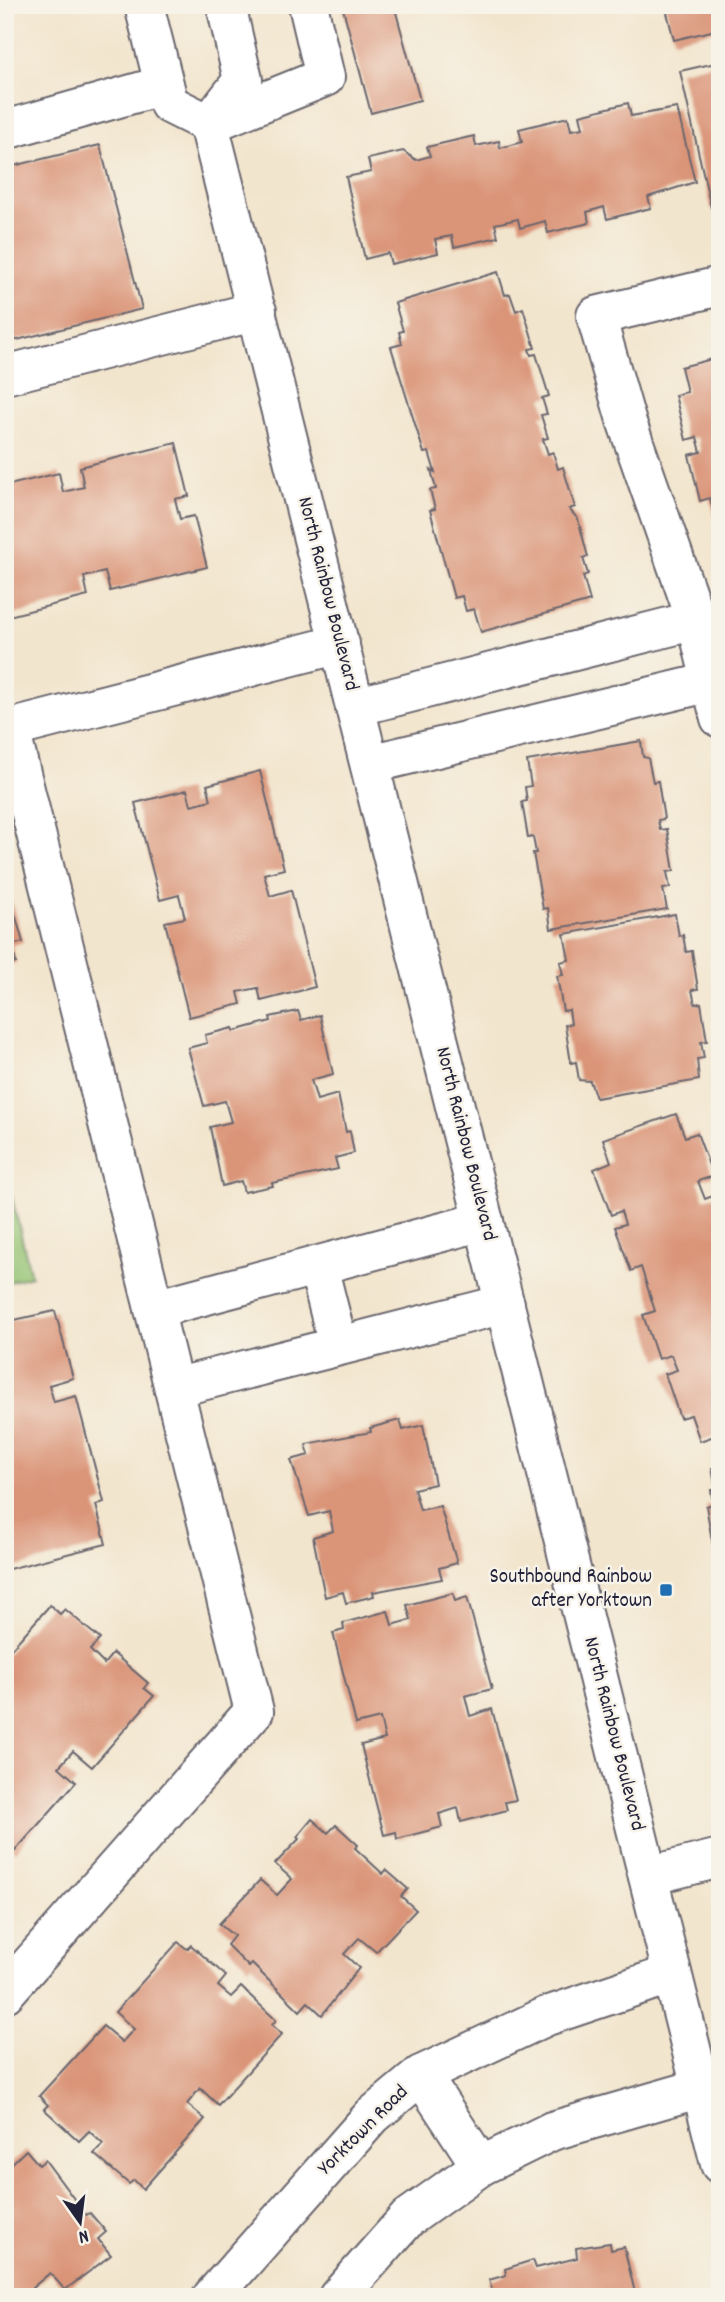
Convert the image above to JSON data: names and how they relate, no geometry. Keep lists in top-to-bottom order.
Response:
{
  "streets": {
    "street": ["North Rainbow Boulevard", "Yorktown Road"]
  },
  "crossings": [
    ["North Rainbow Boulevard", "Yorktown Road"]
  ],
  "places": {
    "transit": ["Southbound Rainbow after Yorktown"]
  },
  "north": "bottom"
}
